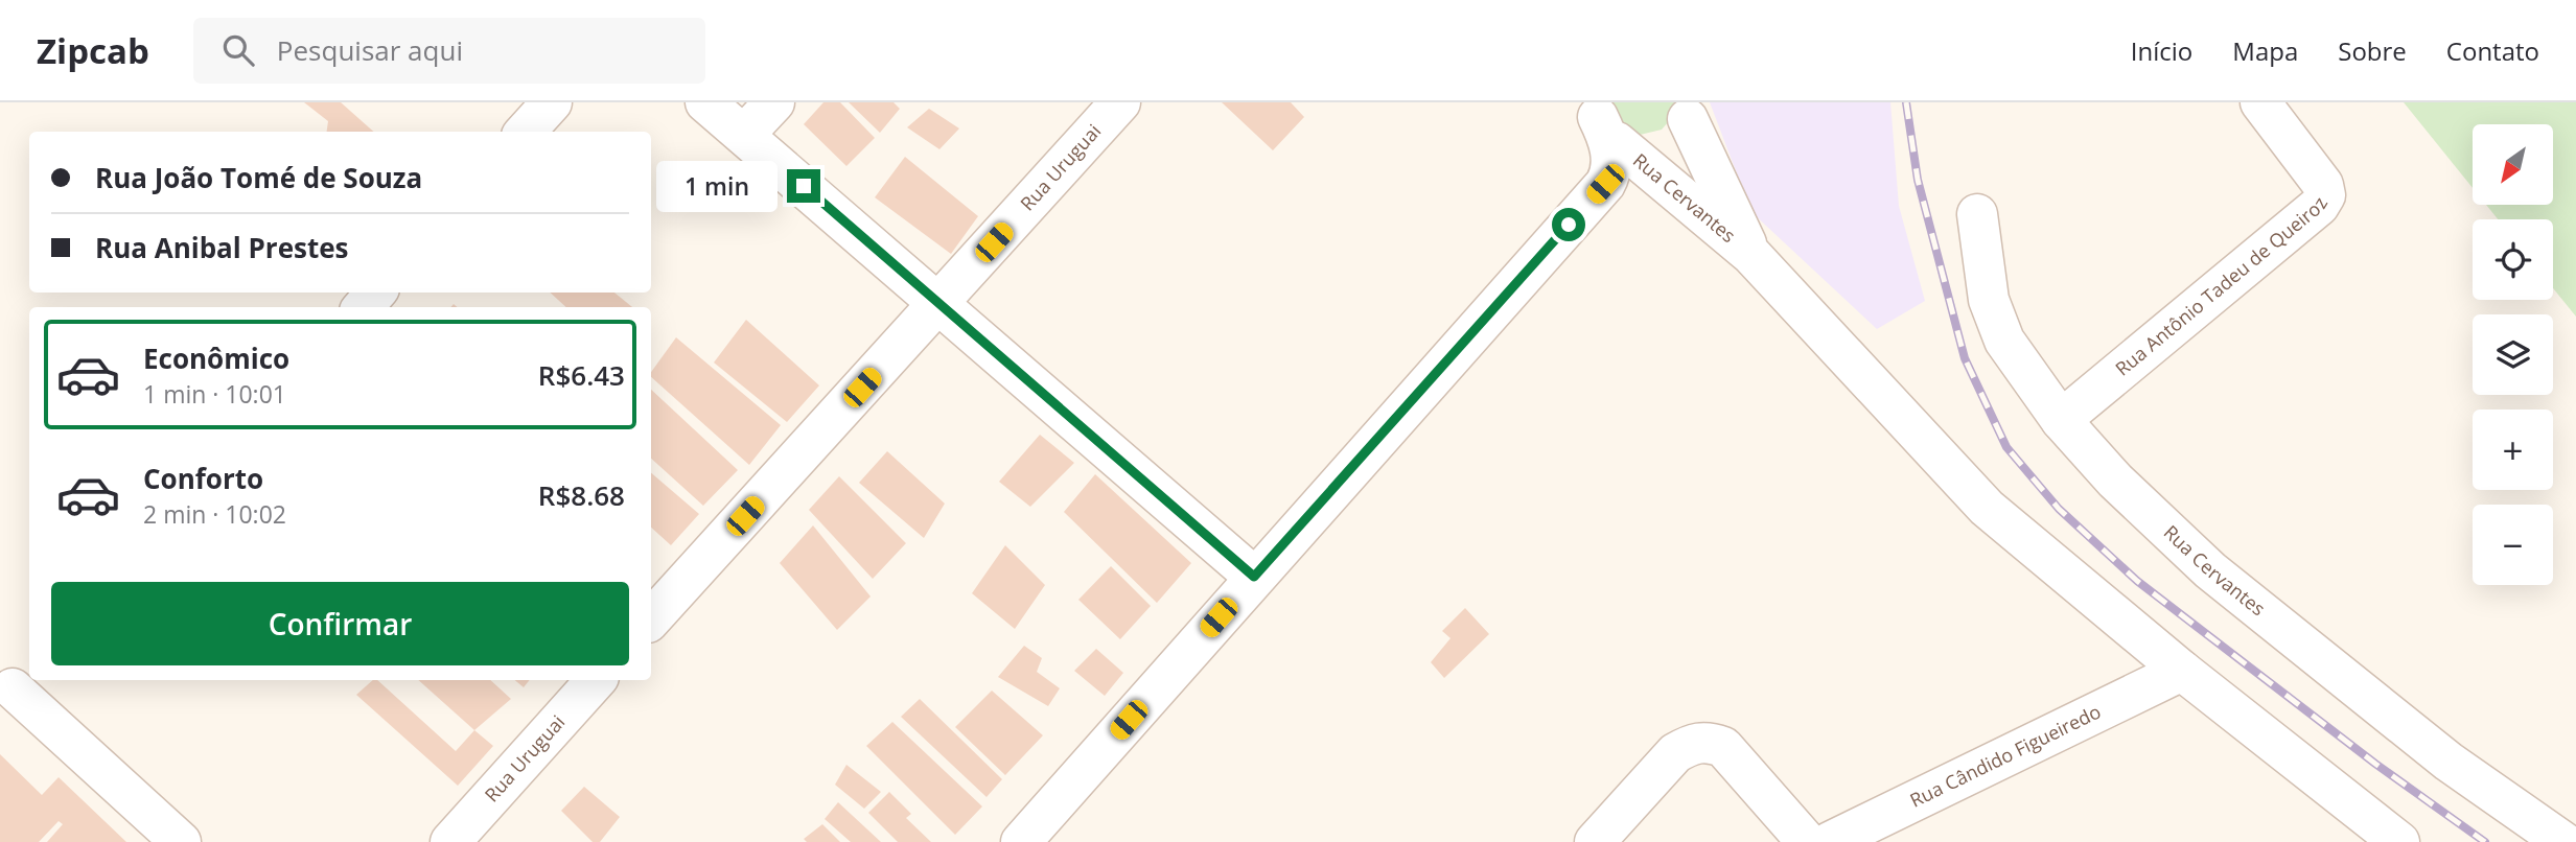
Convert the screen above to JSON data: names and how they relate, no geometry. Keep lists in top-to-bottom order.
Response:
{
  "streets": {
    "street": [
      "Rua Uruguai",
      "Rua Cervantes",
      "Rua Antônio Tadeu de Queiroz",
      "Rua Cândido Figueiredo"
    ]
  },
  "crossings": [
    ["Rua Cervantes", "Rua Antônio Tadeu de Queiroz"],
    ["Rua Cervantes", "Rua Cândido Figueiredo"]
  ],
  "north": "bottom left",
  "page": {
    "header": "Zipcab",
    "search": "Pesquisar aqui",
    "nav": [
      "Início",
      "Mapa",
      "Sobre",
      "Contato"
    ],
    "map_buttons": ["+", "−"],
    "banner": ["Rua João Tomé de Souza", "Rua Anibal Prestes"],
    "bubble": "1 min",
    "list": [
      {
        "name": "Econômico",
        "note": "1 min · 10:01",
        "value": "R$6.43"
      },
      {
        "name": "Conforto",
        "note": "2 min · 10:02",
        "value": "R$8.68"
      }
    ],
    "buttons": "Confirmar"
  }
}
